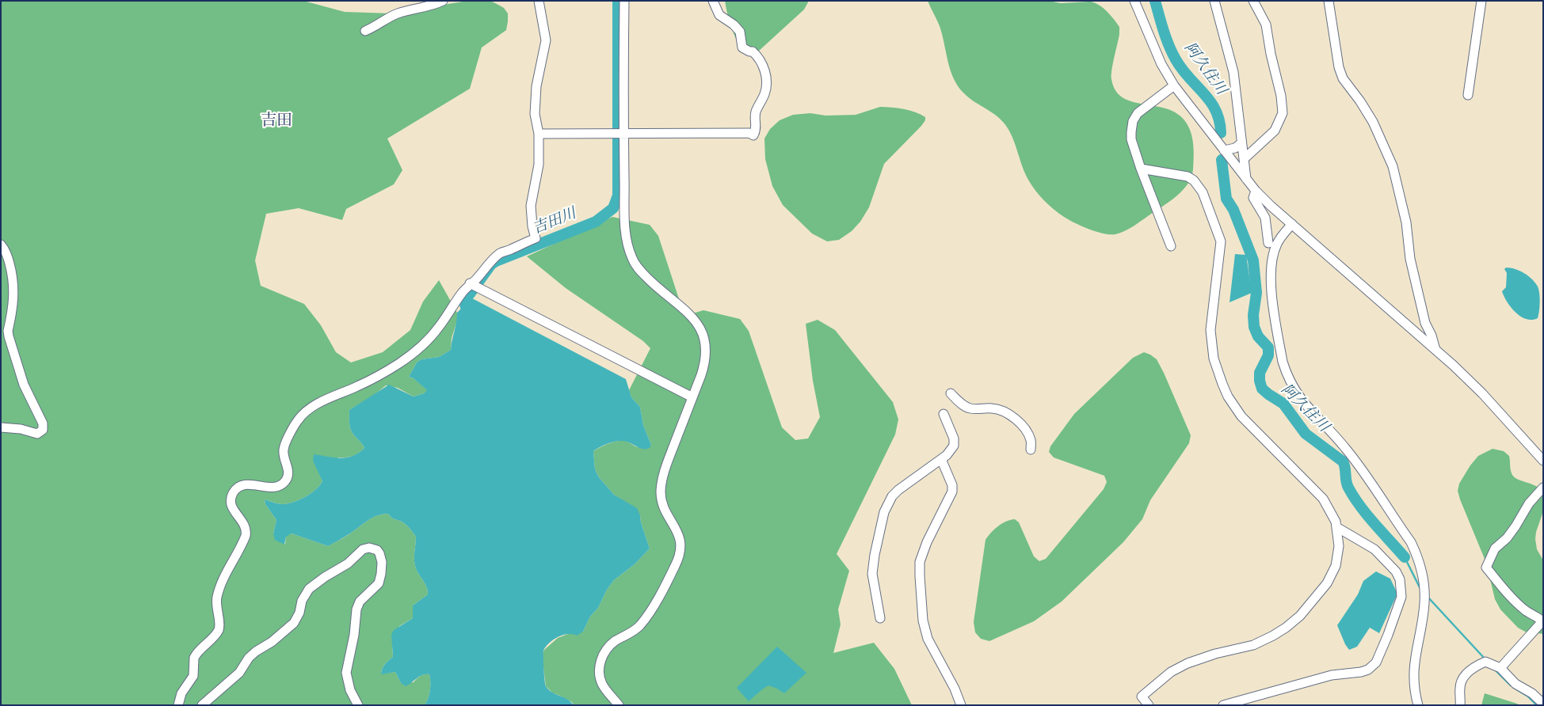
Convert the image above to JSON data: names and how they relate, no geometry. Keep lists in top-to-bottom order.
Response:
{
  "districts": ["吉田"],
  "water": ["阿久住川", "吉田川"]
}
